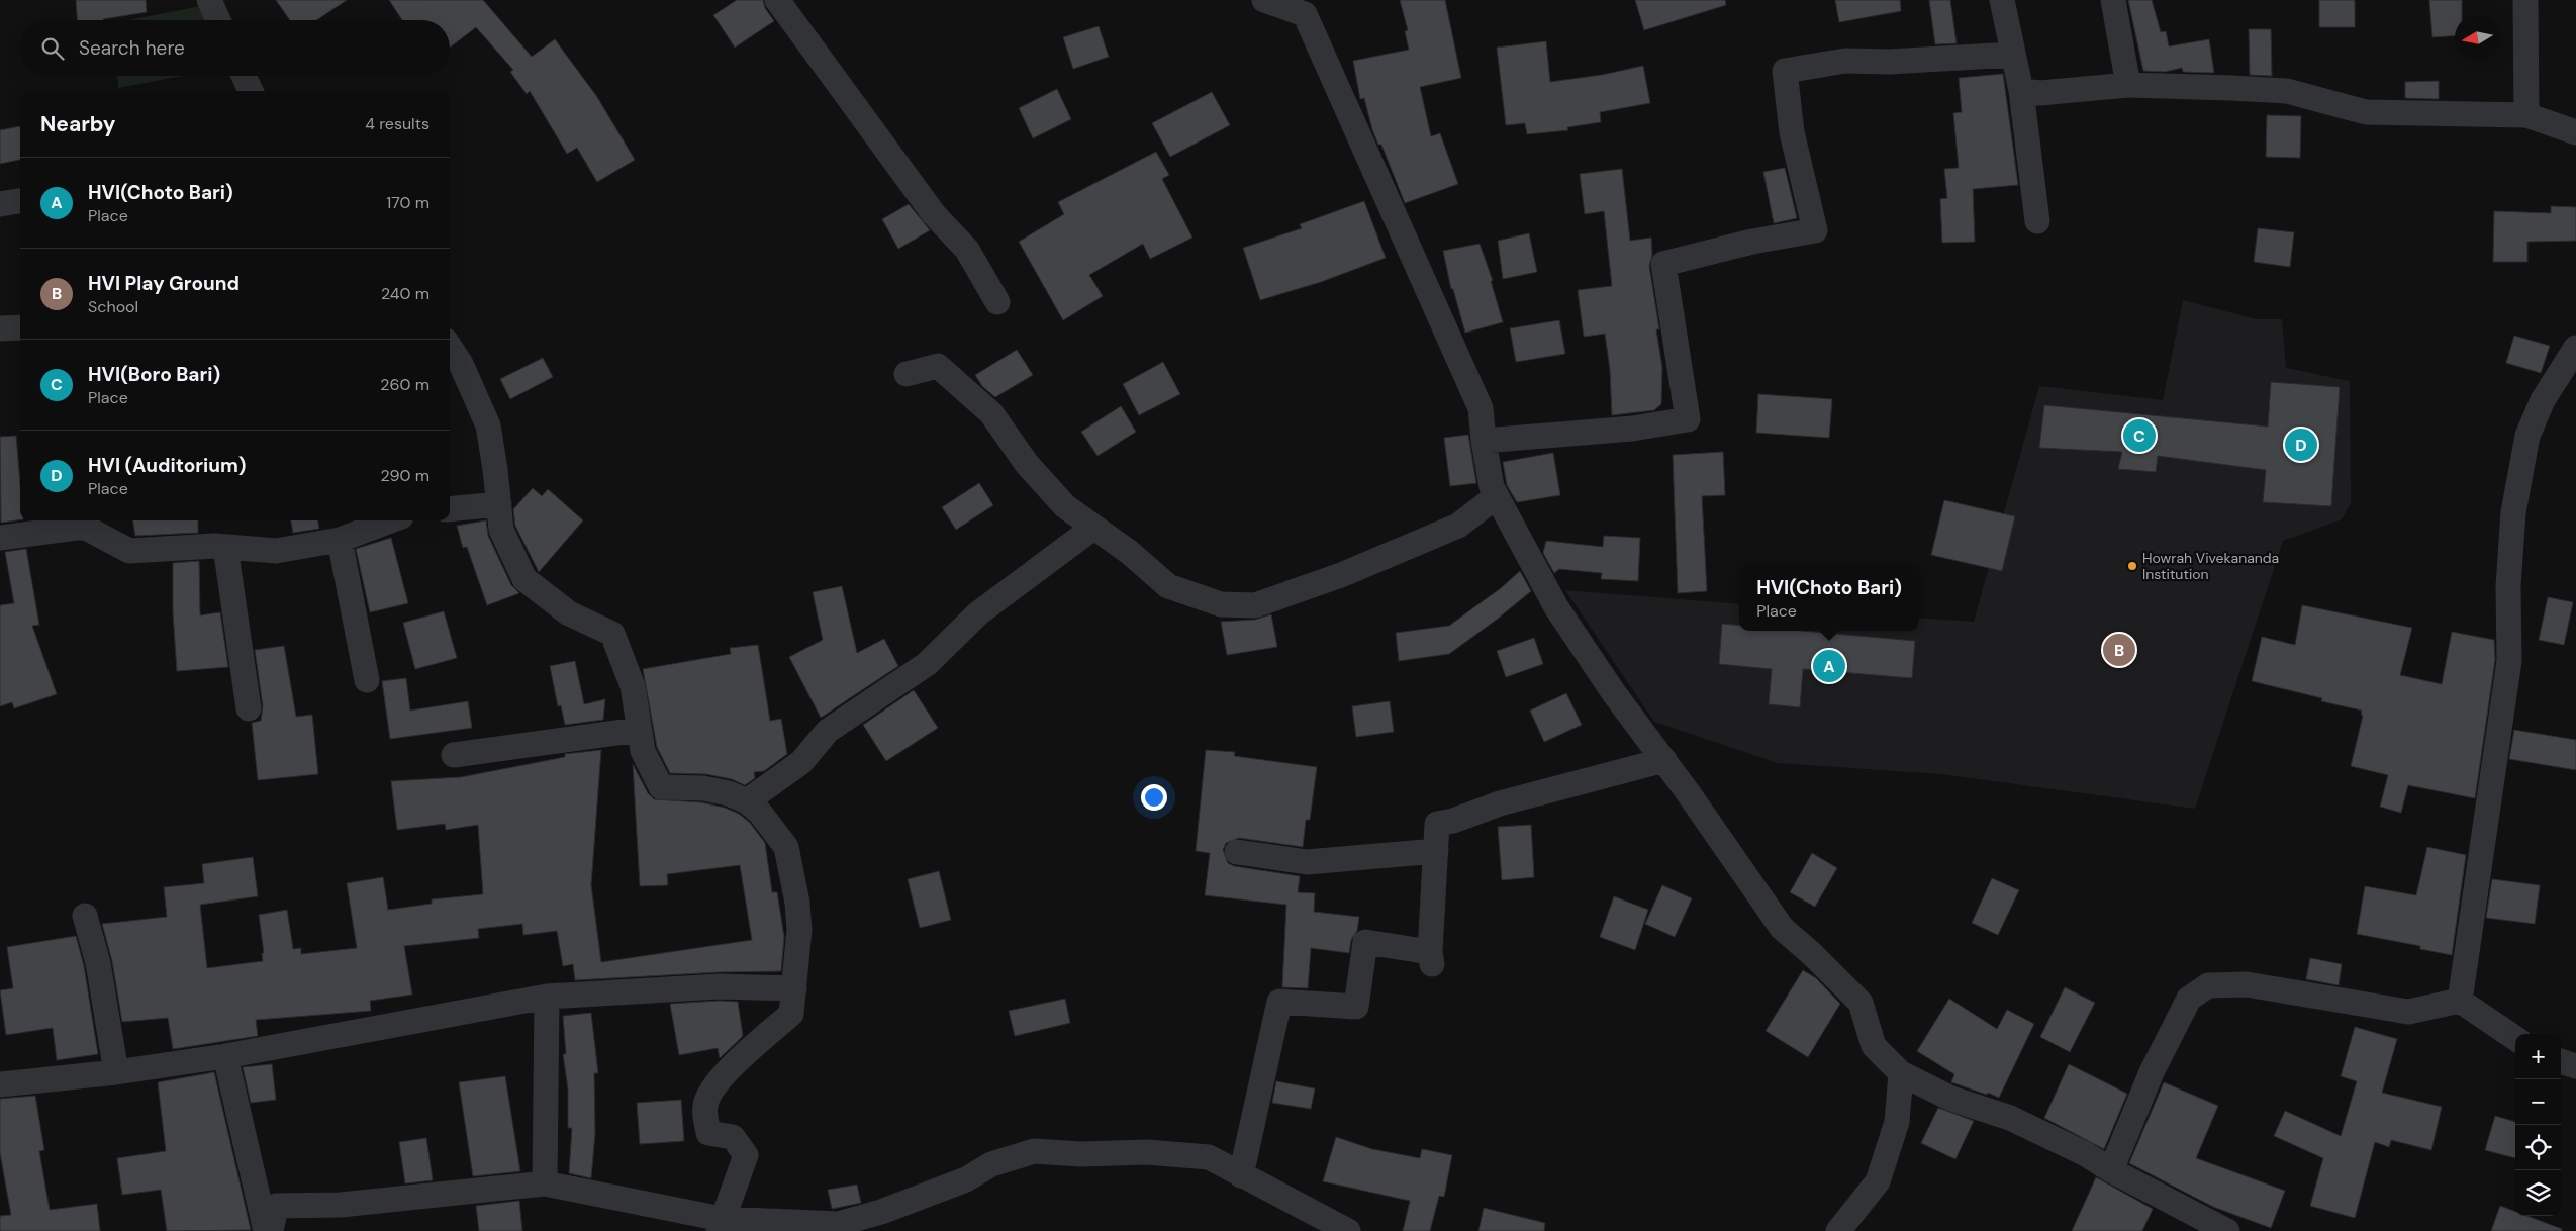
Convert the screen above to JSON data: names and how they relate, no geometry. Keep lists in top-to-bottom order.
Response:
{
  "places": ["Howrah Vivekananda Institution"],
  "north": "left",
  "page": {
    "search": "Search here",
    "heading": ["Nearby", "4 results"],
    "list": [
      {
        "mark": "A",
        "name": "HVI(Choto Bari)",
        "note": "Place",
        "value": "170 m"
      },
      {
        "mark": "B",
        "name": "HVI Play Ground",
        "note": "School",
        "value": "240 m"
      },
      {
        "mark": "C",
        "name": "HVI(Boro Bari)",
        "note": "Place",
        "value": "260 m"
      },
      {
        "mark": "D",
        "name": "HVI (Auditorium)",
        "note": "Place",
        "value": "290 m"
      }
    ],
    "pins": [
      "C",
      "D",
      "B",
      "A"
    ],
    "popup": ["HVI(Choto Bari)", "Place"],
    "map_buttons": ["+", "−"]
  }
}
